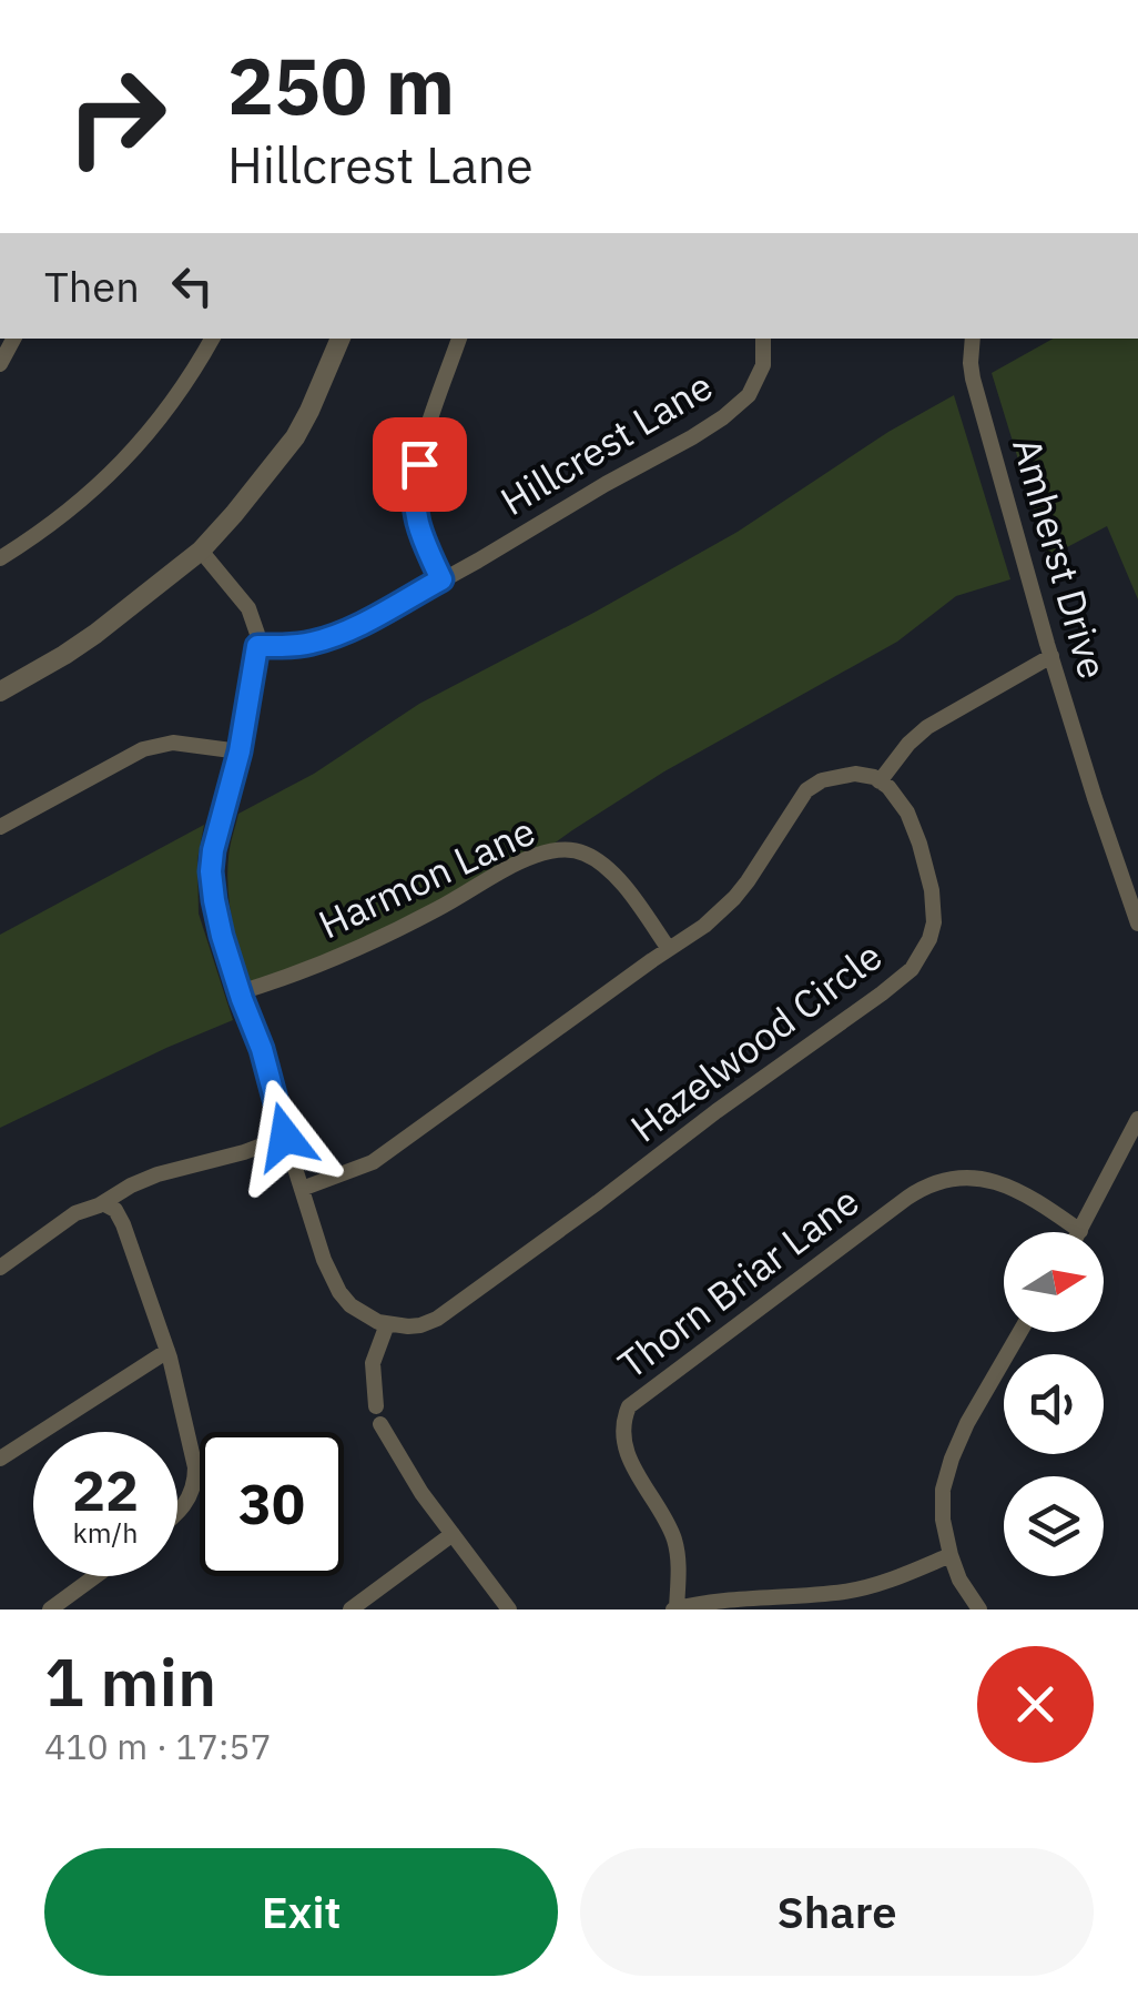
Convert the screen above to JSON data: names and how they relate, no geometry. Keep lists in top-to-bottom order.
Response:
{
  "streets": {
    "street": [
      "Hillcrest Lane",
      "Amherst Drive",
      "Harmon Lane",
      "Hazelwood Circle",
      "Thorn Briar Lane"
    ]
  },
  "north": "right",
  "page": {
    "turn": ["250 m", "Hillcrest Lane"],
    "then": "Then",
    "speed": "22 km/h",
    "limit": "30",
    "heading": ["1 min", "410 m · 17:57"],
    "buttons": ["Exit", "Share"]
  }
}
